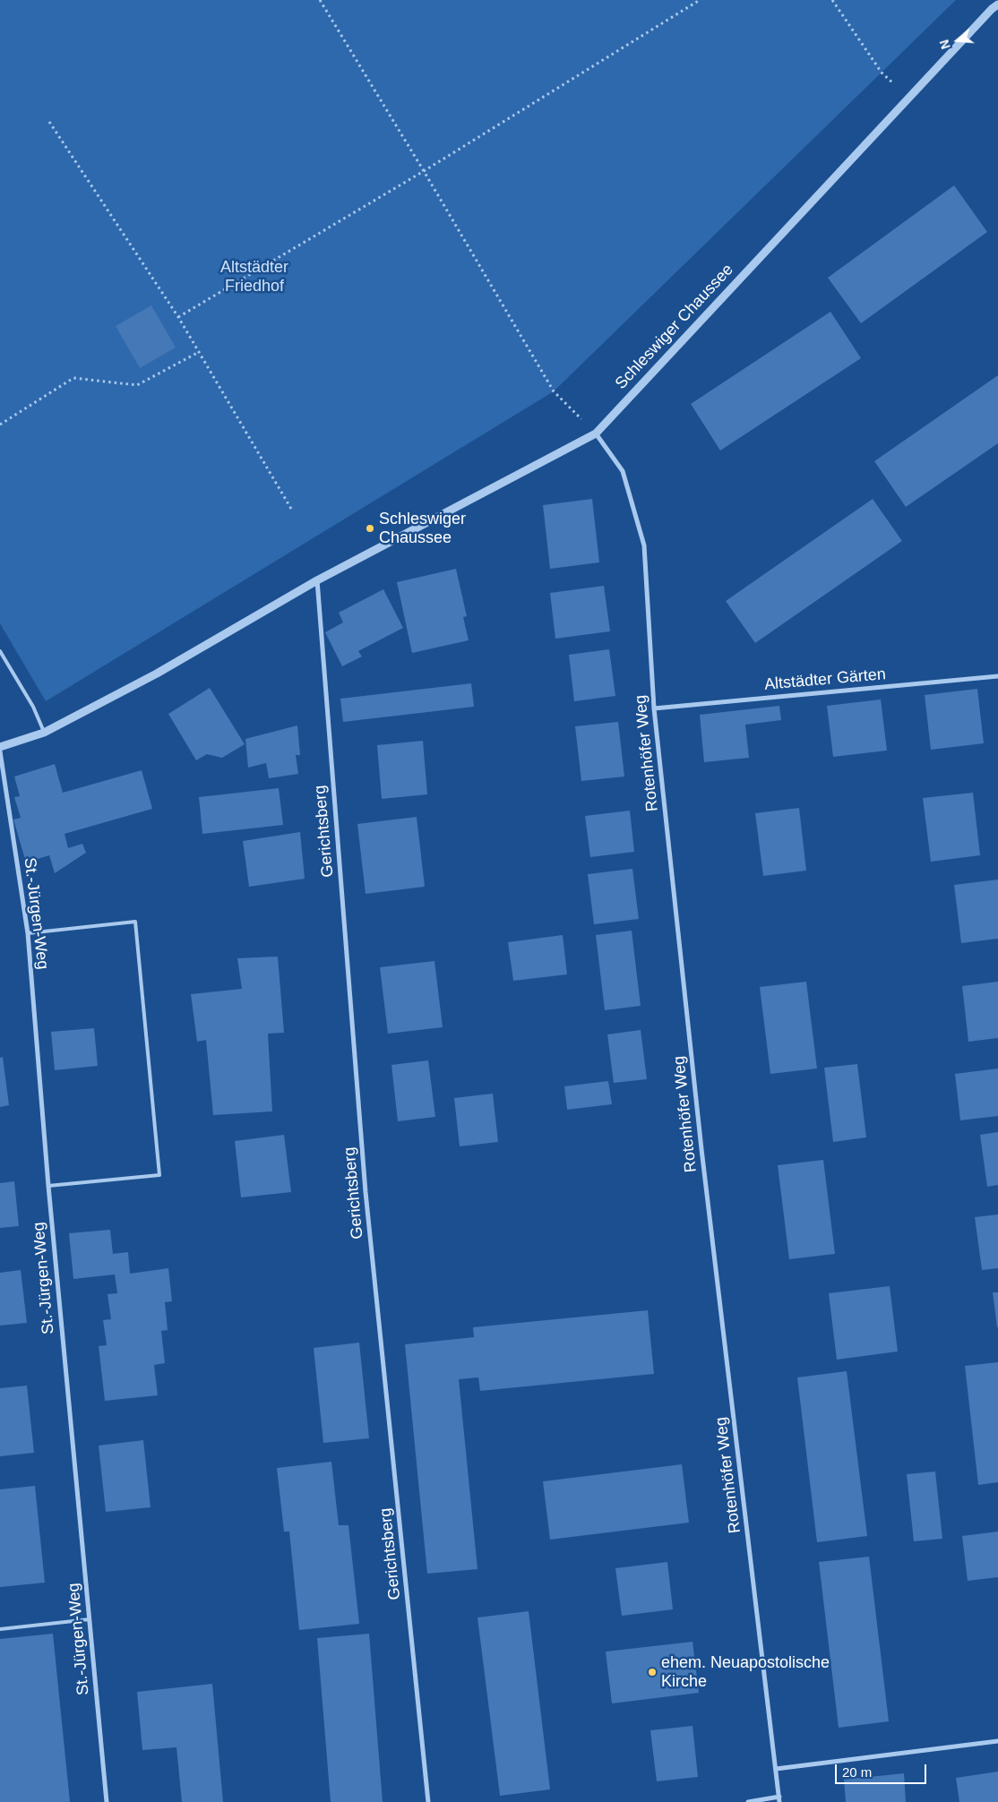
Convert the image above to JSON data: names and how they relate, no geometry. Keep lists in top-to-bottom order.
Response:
{
  "streets": {
    "street": [
      "Schleswiger Chaussee",
      "Altstädter Gärten",
      "Rotenhöfer Weg",
      "Gerichtsberg",
      "St.-Jürgen-Weg"
    ]
  },
  "crossings": [
    ["Schleswiger Chaussee", "Rotenhöfer Weg"],
    ["Schleswiger Chaussee", "Gerichtsberg"],
    ["Altstädter Gärten", "Rotenhöfer Weg"]
  ],
  "parks": ["Altstädter Friedhof"],
  "places": ["Schleswiger Chaussee", "ehem. Neuapostolische Kirche"],
  "scale_bar": "20 m",
  "north": "left"
}
